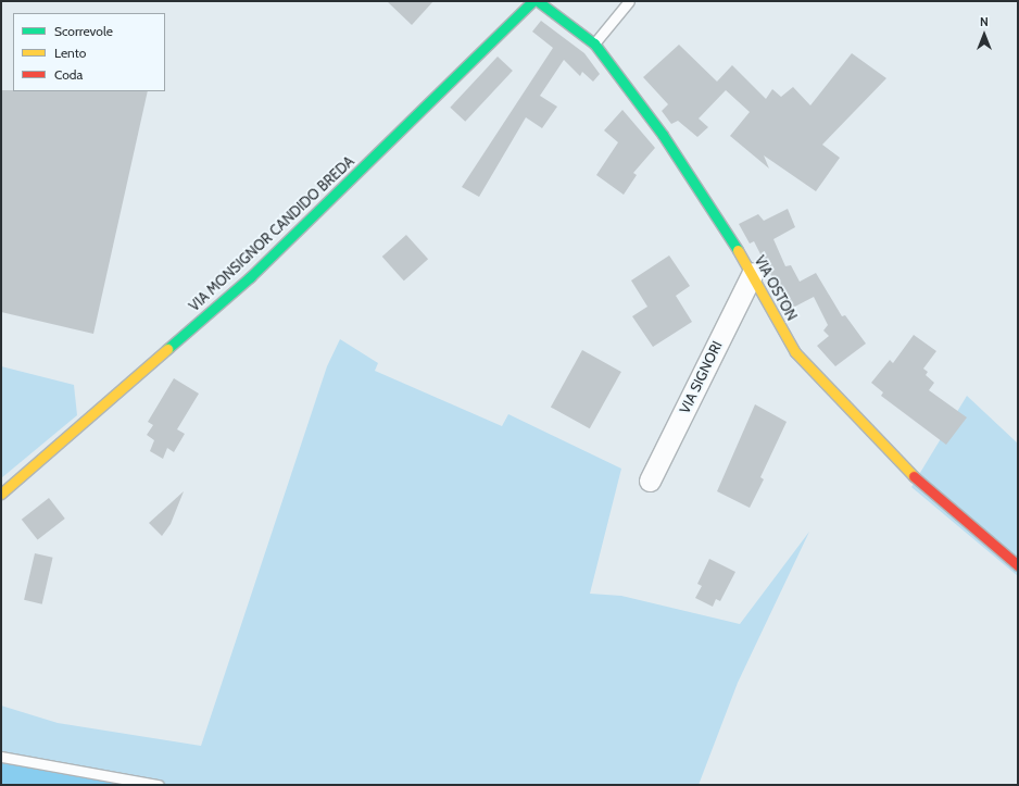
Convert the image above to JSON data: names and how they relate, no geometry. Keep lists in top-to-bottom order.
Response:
{
  "streets": {
    "street": ["VIA MONSIGNOR CANDIDO BREDA", "VIA OSTON", "VIA SIGNORI"]
  },
  "crossings": [
    ["VIA OSTON", "VIA SIGNORI"]
  ],
  "legend": ["Scorrevole", "Lento", "Coda"],
  "north": "top"
}
